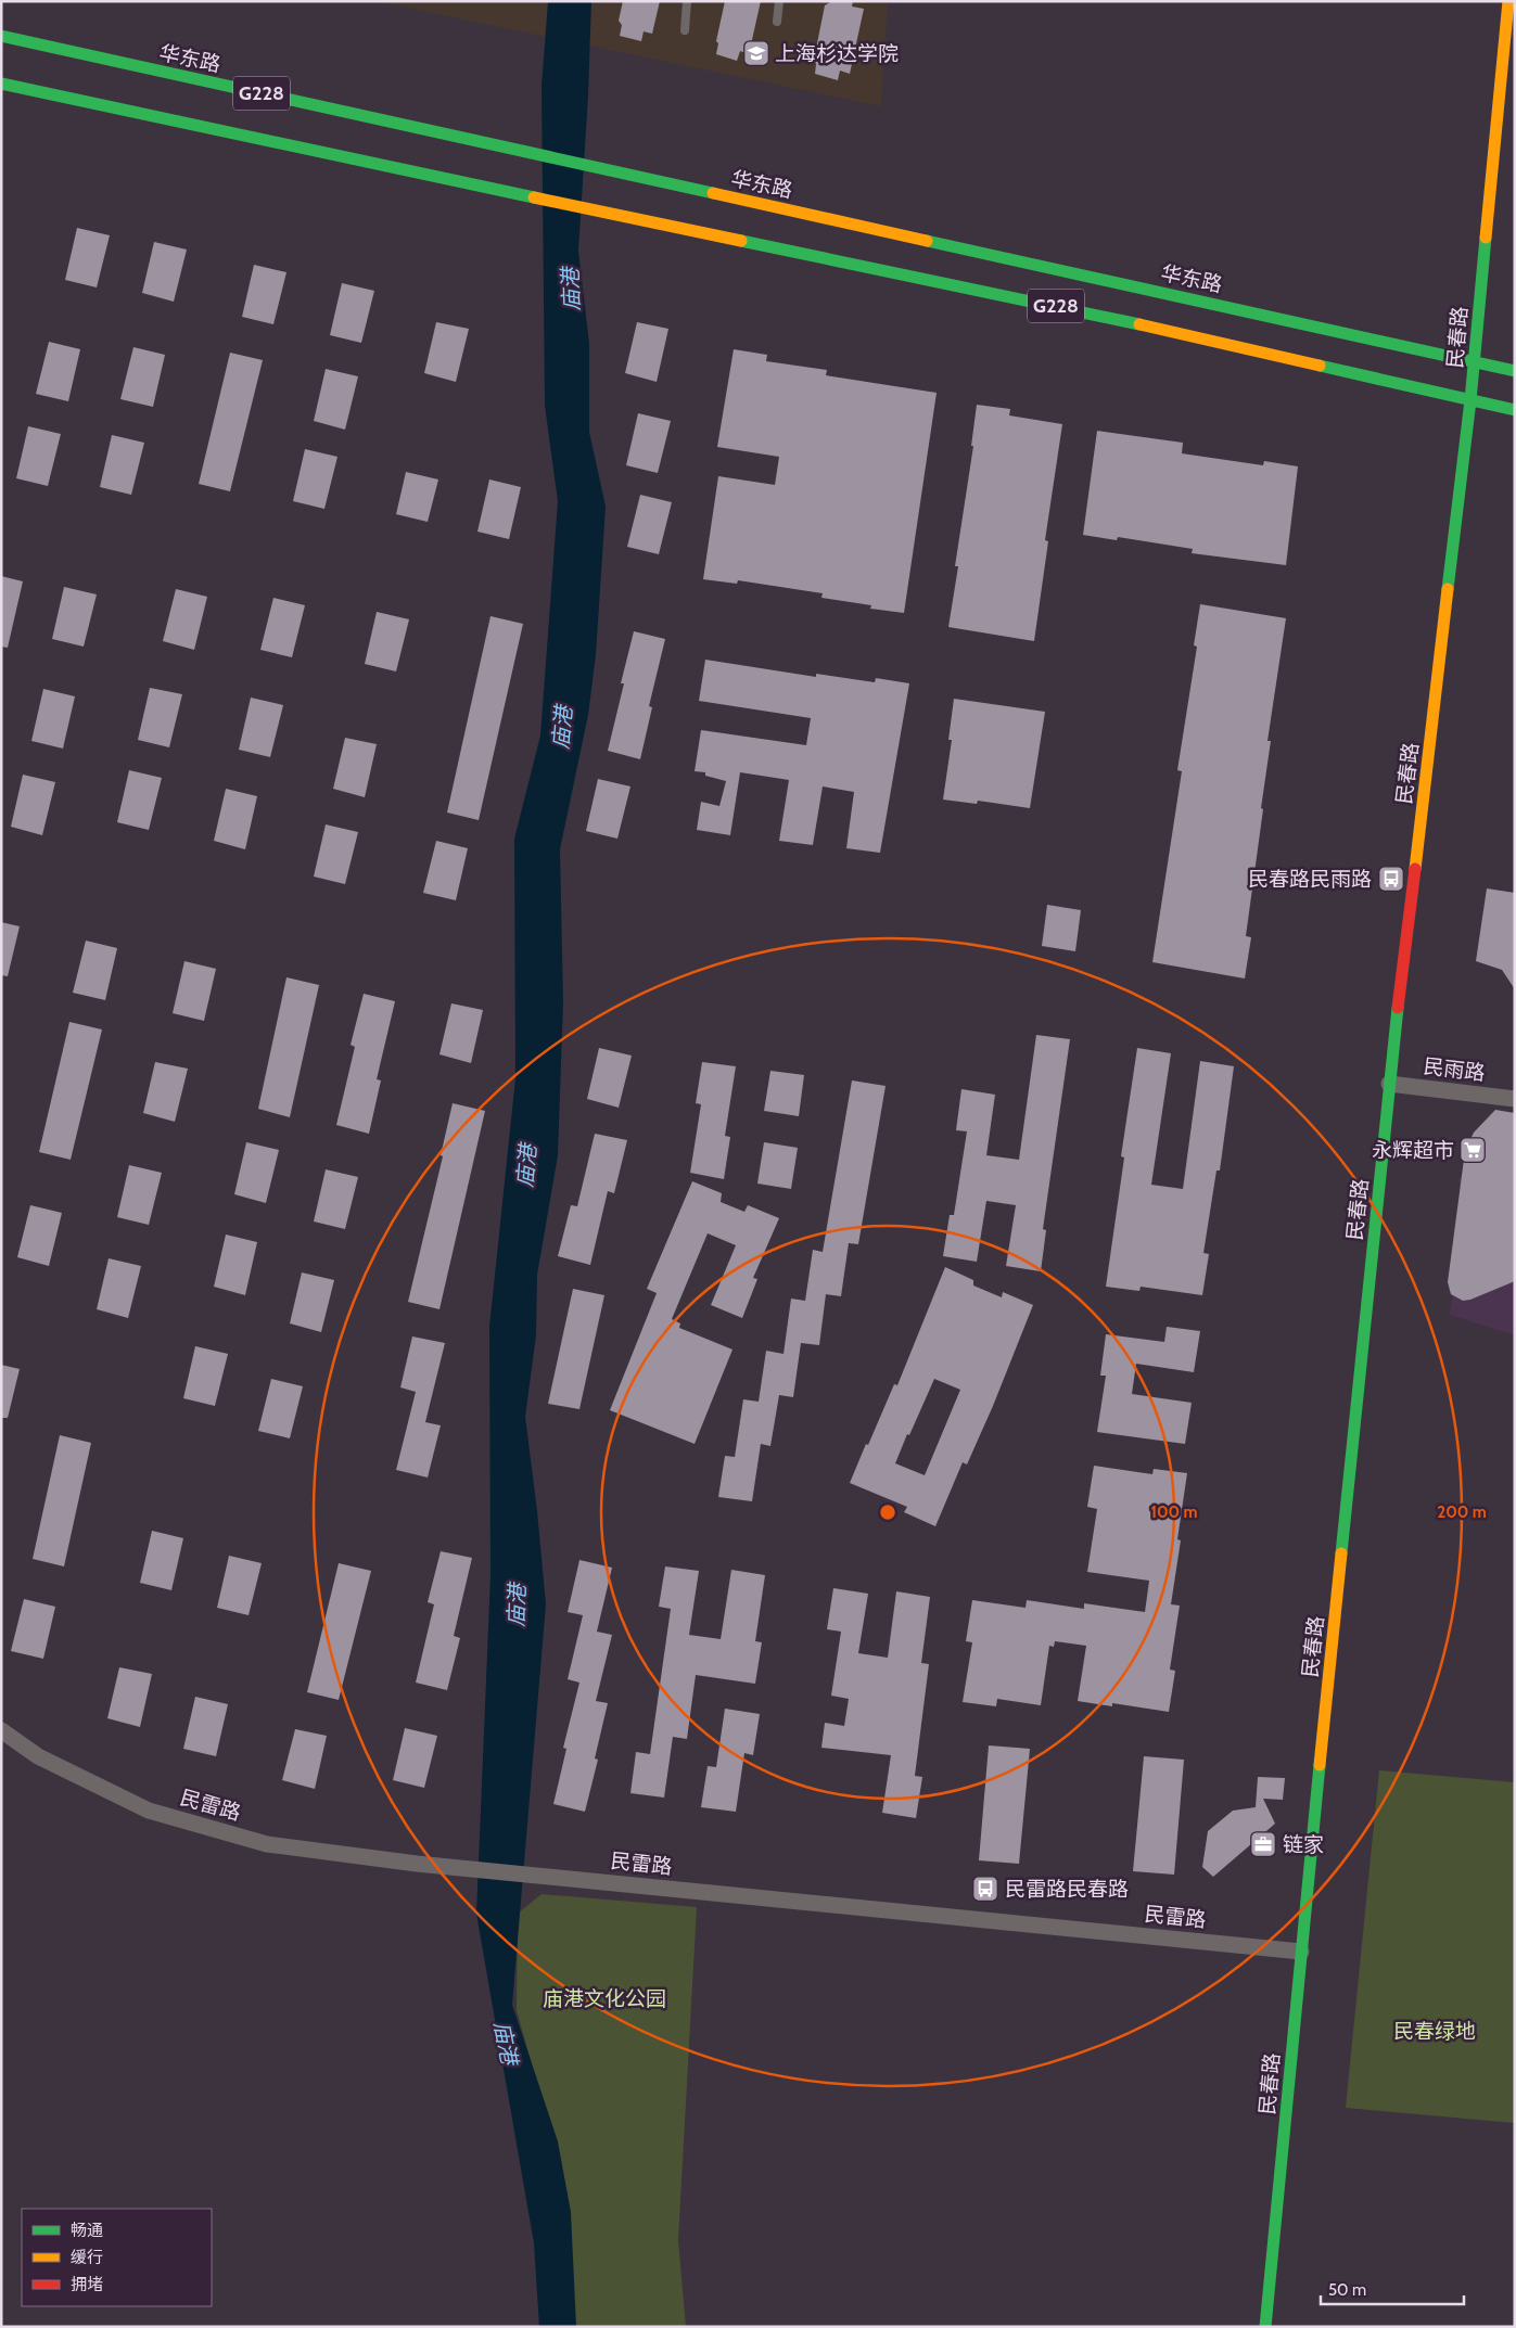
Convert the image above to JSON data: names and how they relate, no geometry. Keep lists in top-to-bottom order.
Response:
{
  "streets": {
    "main road": ["华东路", "G228", "民春路"],
    "street": ["民雨路", "民雷路"]
  },
  "crossings": [
    ["华东路", "民春路"],
    ["G228", "民春路"],
    ["民春路", "民雨路"],
    ["民春路", "民雷路"]
  ],
  "water": ["庙港"],
  "parks": ["庙港文化公园", "民春绿地"],
  "places": {
    "school or university": ["上海杉达学院"],
    "bus stop": ["民春路民雨路", "民雷路民春路"],
    "supermarket": ["永辉超市"],
    "office": ["链家"]
  },
  "legend": ["畅通", "缓行", "拥堵"],
  "scale_bar": "50 m",
  "rings": ["100 m", "200 m"]
}
